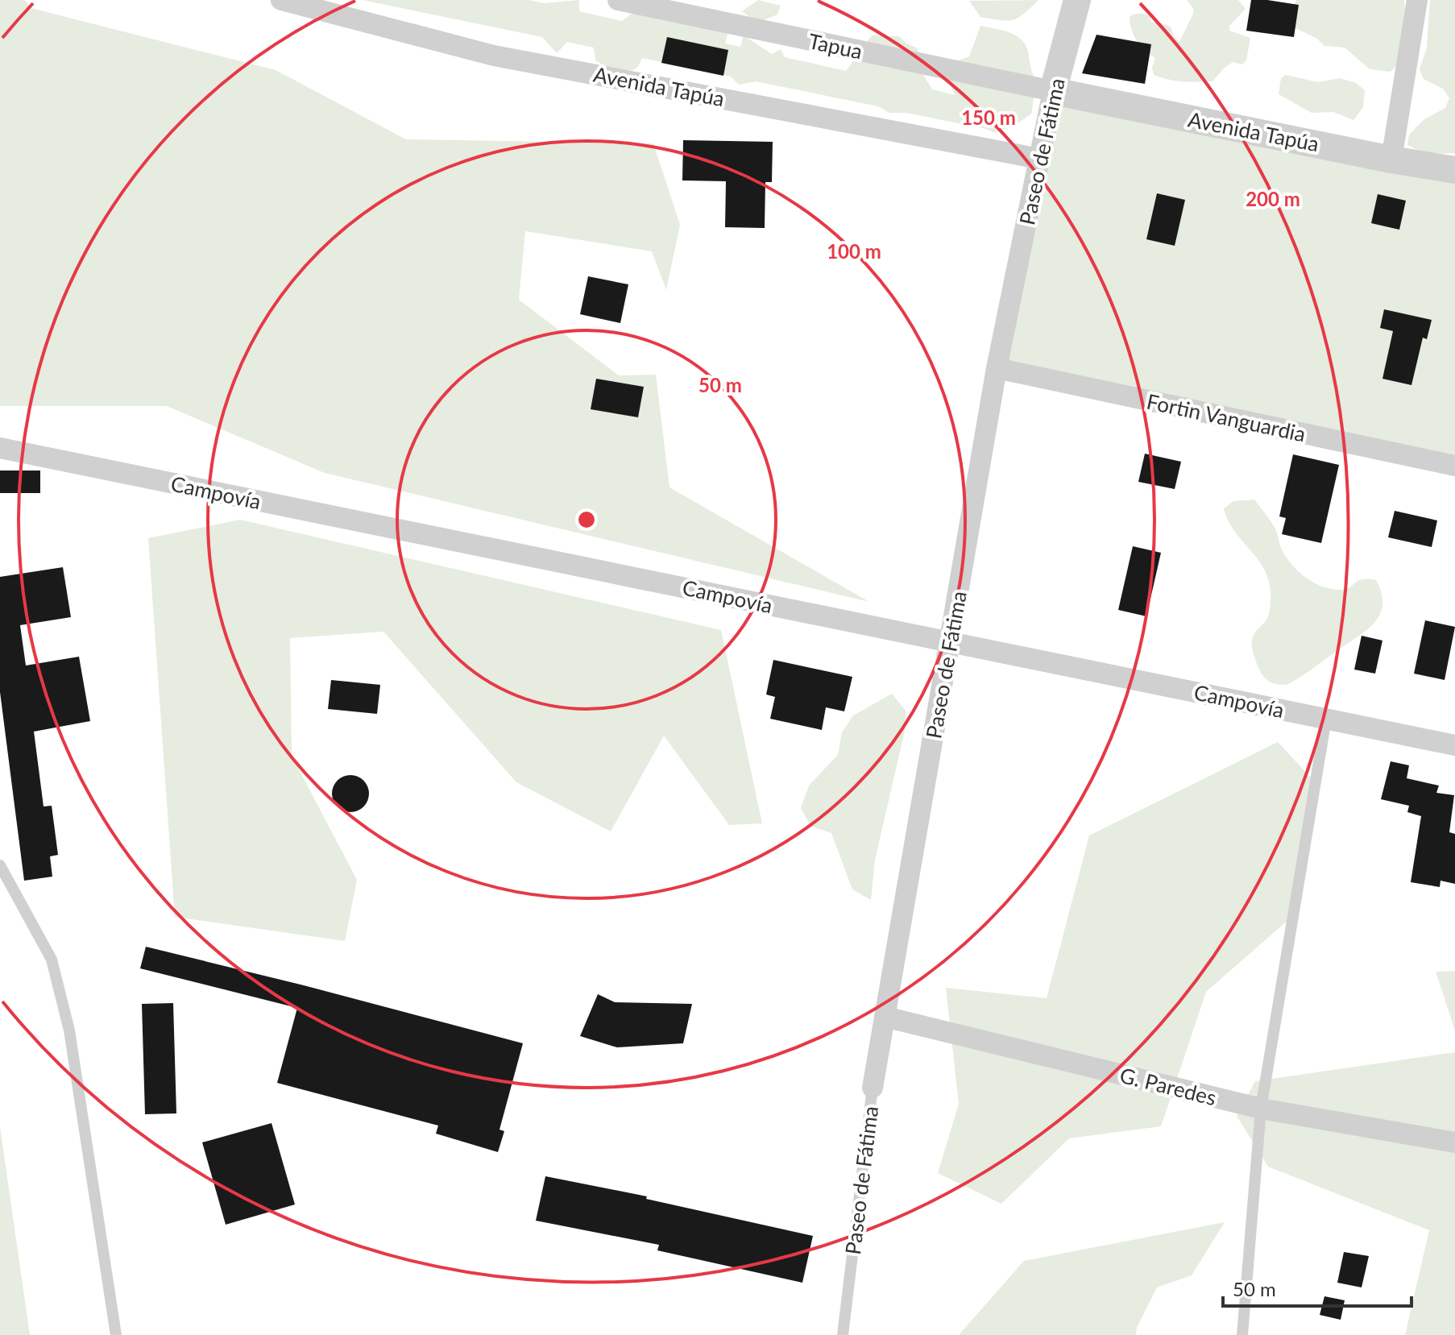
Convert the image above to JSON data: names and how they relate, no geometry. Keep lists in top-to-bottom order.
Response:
{
  "streets": {
    "street": [
      "Tapua",
      "Avenida Tapúa",
      "Paseo de Fátima",
      "Fortin Vanguardia",
      "Campovía",
      "G. Paredes"
    ]
  },
  "crossings": [
    ["Tapua", "Avenida Tapúa"],
    ["Tapua", "Paseo de Fátima"],
    ["Avenida Tapúa", "Paseo de Fátima"],
    ["Paseo de Fátima", "Fortin Vanguardia"],
    ["Paseo de Fátima", "Campovía"],
    ["Paseo de Fátima", "G. Paredes"]
  ],
  "scale_bar": "50 m",
  "rings": [
    "150 m",
    "200 m",
    "100 m",
    "50 m"
  ]
}
